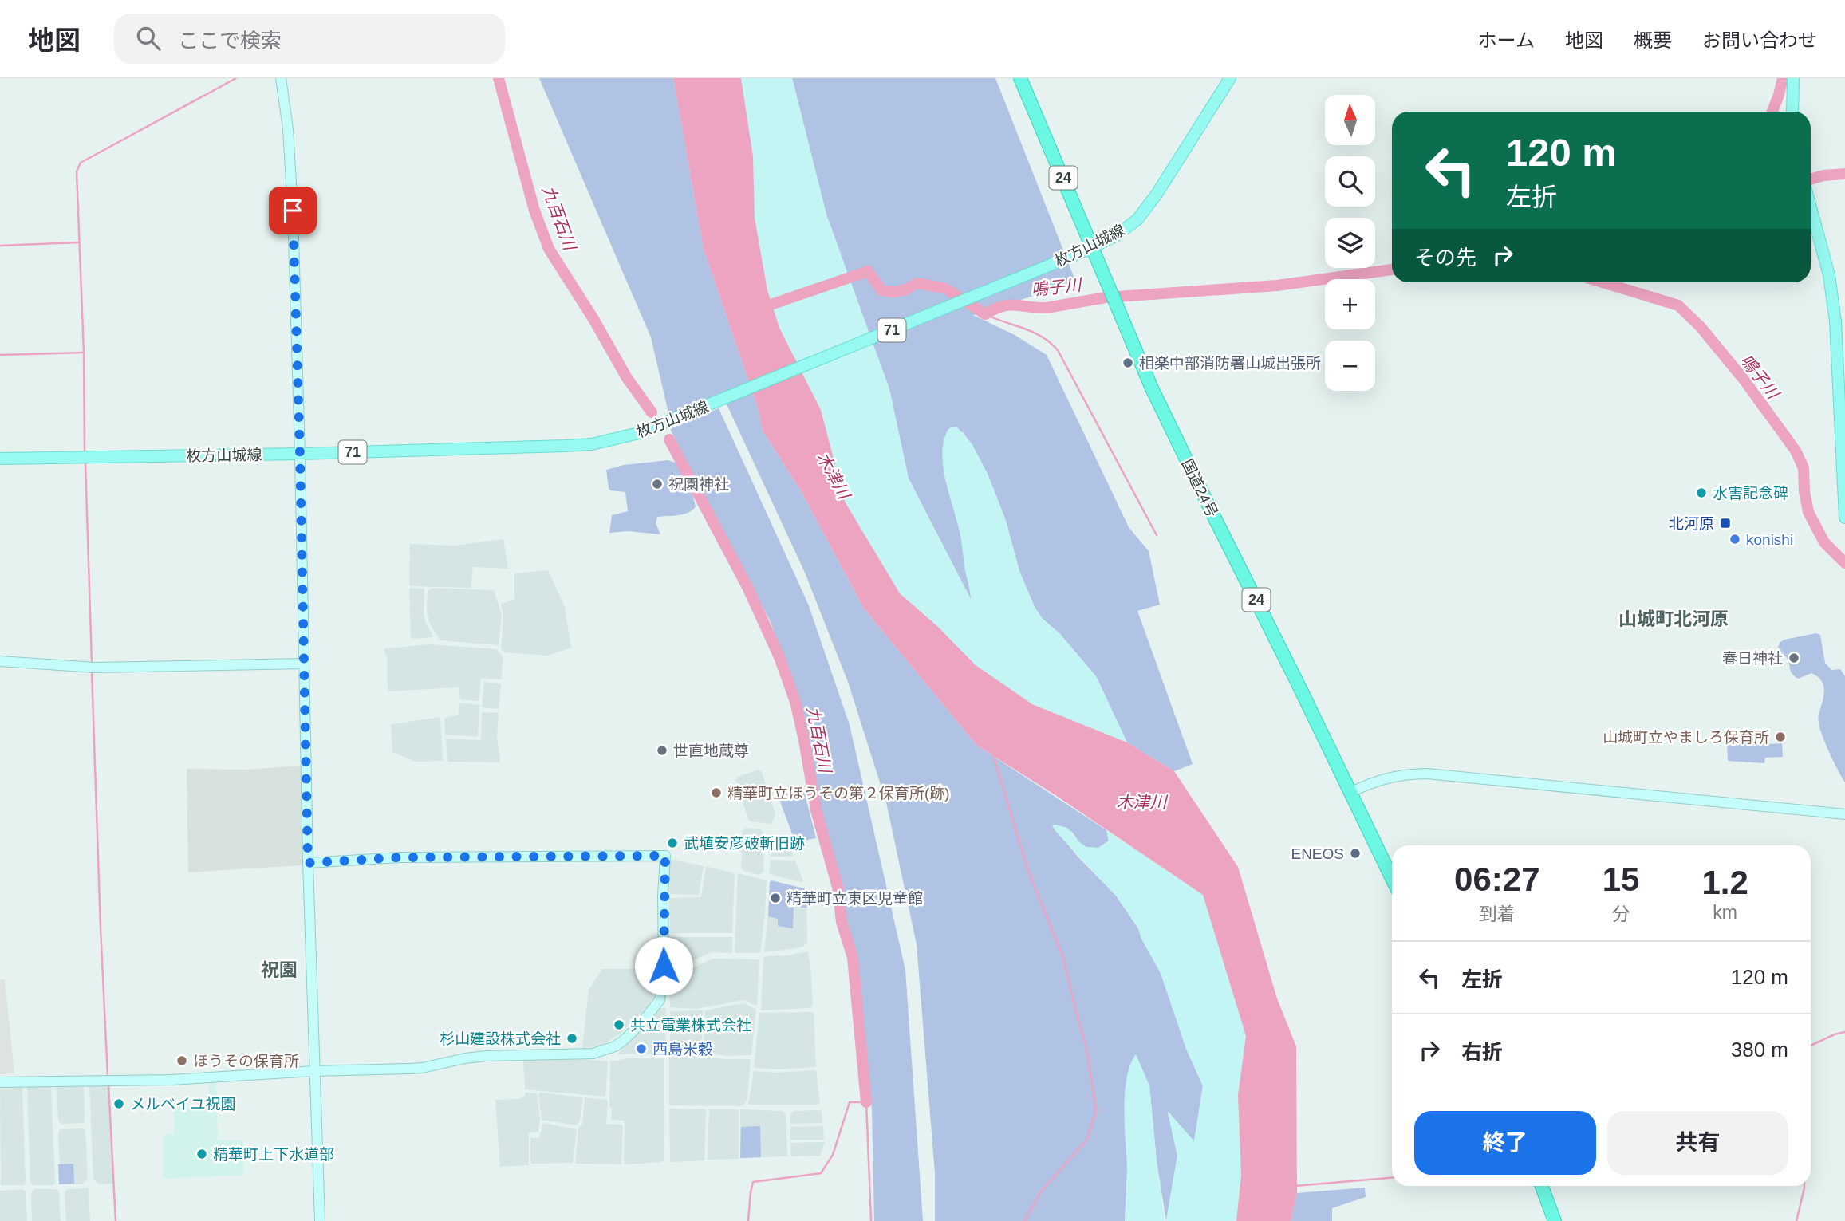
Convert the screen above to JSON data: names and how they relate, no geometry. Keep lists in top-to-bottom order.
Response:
{
  "streets": {
    "highway": ["24", "国道24号"],
    "main road": ["枚方山城線", "71"]
  },
  "crossings": [
    ["枚方山城線", "国道24号"]
  ],
  "districts": ["山城町北河原", "祝園"],
  "water": ["九百石川", "鳴子川", "木津川"],
  "places": {
    "other": [
      "相楽中部消防署山城出張所",
      "祝園神社",
      "水害記念碑",
      "konishi",
      "春日神社",
      "山城町立やましろ保育所",
      "世直地蔵尊",
      "精華町立ほうその第２保育所(跡)",
      "武埴安彦破斬旧跡",
      "ENEOS",
      "精華町立東区児童館",
      "共立電業株式会社",
      "杉山建設株式会社",
      "西島米穀",
      "ほうその保育所",
      "メルベイユ祝園",
      "精華町上下水道部"
    ],
    "transit": ["北河原"]
  },
  "north": "top",
  "page": {
    "header": "地図",
    "search": "ここで検索",
    "nav": [
      "ホーム",
      "地図",
      "概要",
      "お問い合わせ"
    ],
    "map_buttons": ["+", "−"],
    "turn": ["120 m", "左折"],
    "then": "その先",
    "eta": [
      "06:27",
      "到着",
      "15",
      "分",
      "1.2",
      "km"
    ],
    "list": [
      {
        "name": "左折",
        "value": "120 m"
      },
      {
        "name": "右折",
        "value": "380 m"
      }
    ],
    "buttons": ["終了", "共有"]
  }
}
